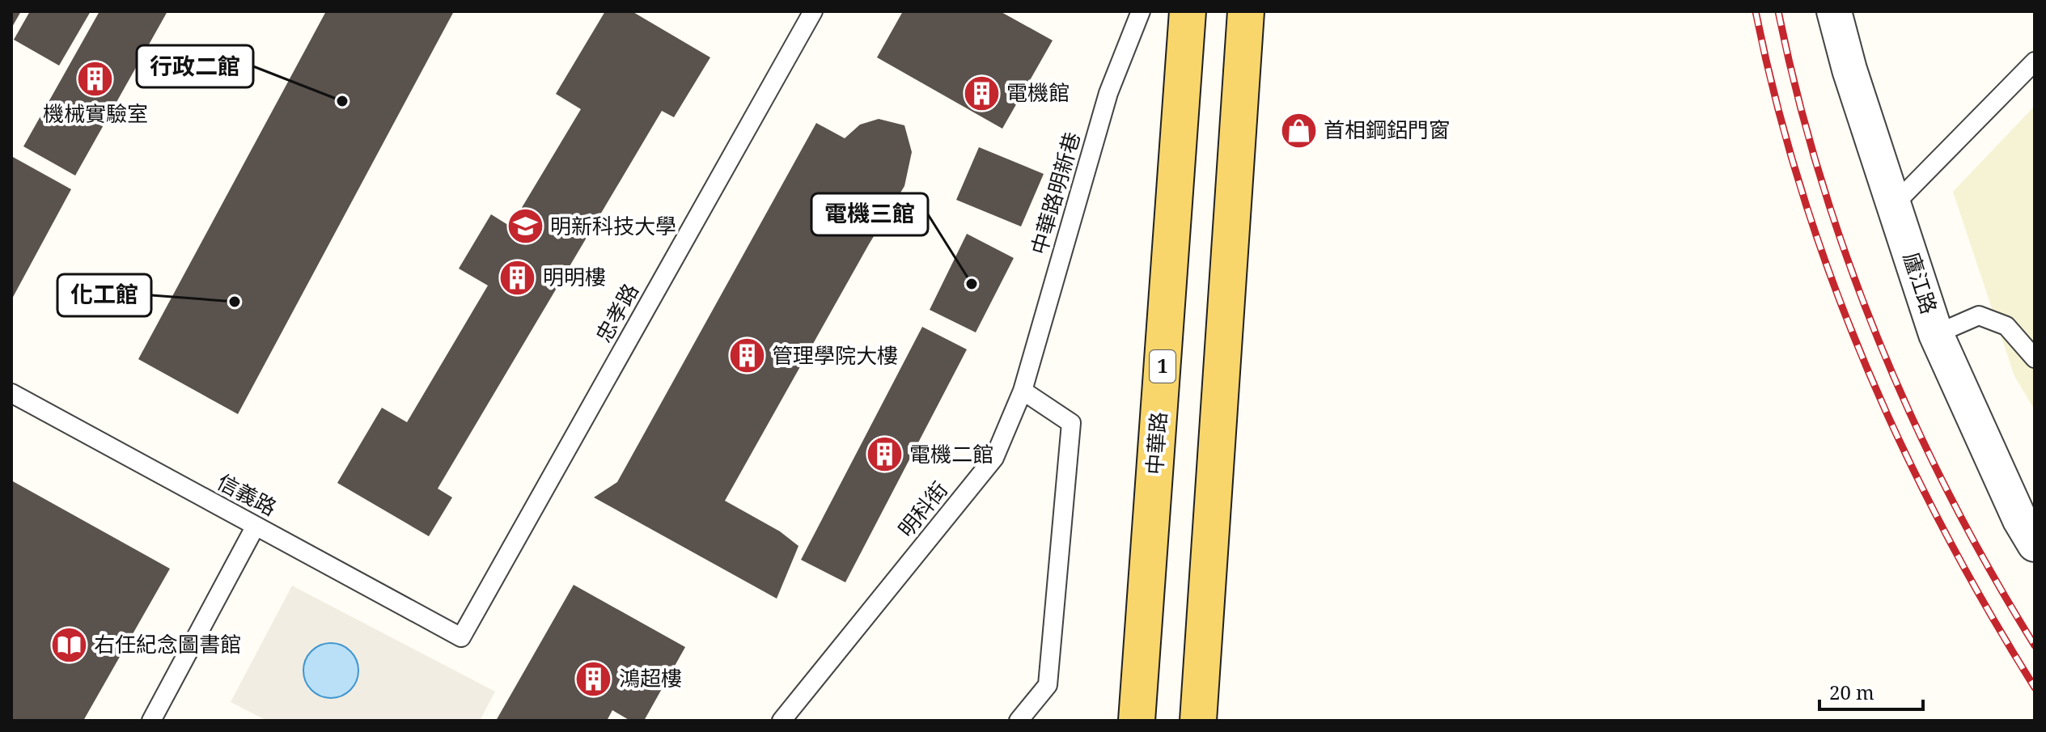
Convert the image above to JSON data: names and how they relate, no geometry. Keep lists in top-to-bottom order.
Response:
{
  "streets": {
    "main road": ["1", "中華路"],
    "street": ["廬江路"],
    "lane": [
      "中華路明新巷",
      "忠孝路",
      "信義路",
      "明科街"
    ]
  },
  "crossings": [
    ["中華路明新巷", "明科街"],
    ["忠孝路", "信義路"]
  ],
  "places": {
    "building": [
      "機械實驗室",
      "電機館",
      "明明樓",
      "管理學院大樓",
      "電機二館",
      "鴻超樓"
    ],
    "other": ["行政二館", "電機三館", "化工館"],
    "shop": ["首相鋼鋁門窗"],
    "school or university": ["明新科技大學"],
    "library": ["右任紀念圖書館"]
  },
  "scale_bar": "20 m"
}
